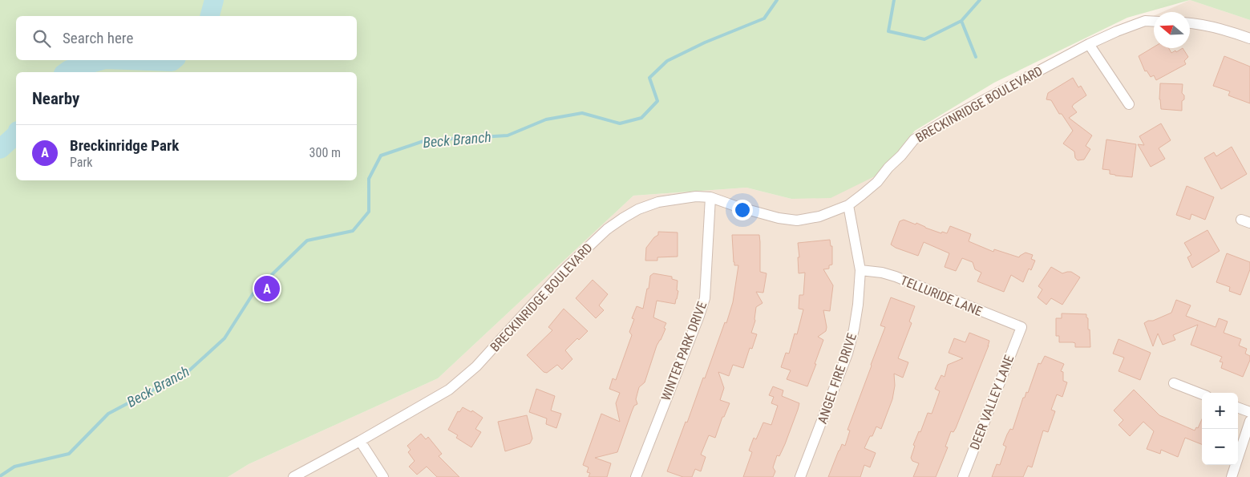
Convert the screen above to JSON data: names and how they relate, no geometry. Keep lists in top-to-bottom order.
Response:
{
  "streets": {
    "street": [
      "BRECKINRIDGE BOULEVARD",
      "TELLURIDE LANE",
      "WINTER PARK DRIVE",
      "ANGEL FIRE DRIVE",
      "DEER VALLEY LANE"
    ]
  },
  "crossings": [
    ["BRECKINRIDGE BOULEVARD", "WINTER PARK DRIVE"],
    ["BRECKINRIDGE BOULEVARD", "ANGEL FIRE DRIVE"],
    ["TELLURIDE LANE", "ANGEL FIRE DRIVE"],
    ["TELLURIDE LANE", "DEER VALLEY LANE"]
  ],
  "water": ["Beck Branch"],
  "north": "left",
  "page": {
    "search": "Search here",
    "heading": "Nearby",
    "list": [
      {
        "mark": "A",
        "name": "Breckinridge Park",
        "note": "Park",
        "value": "300 m"
      }
    ],
    "pins": "A",
    "map_buttons": ["+", "−"]
  }
}
